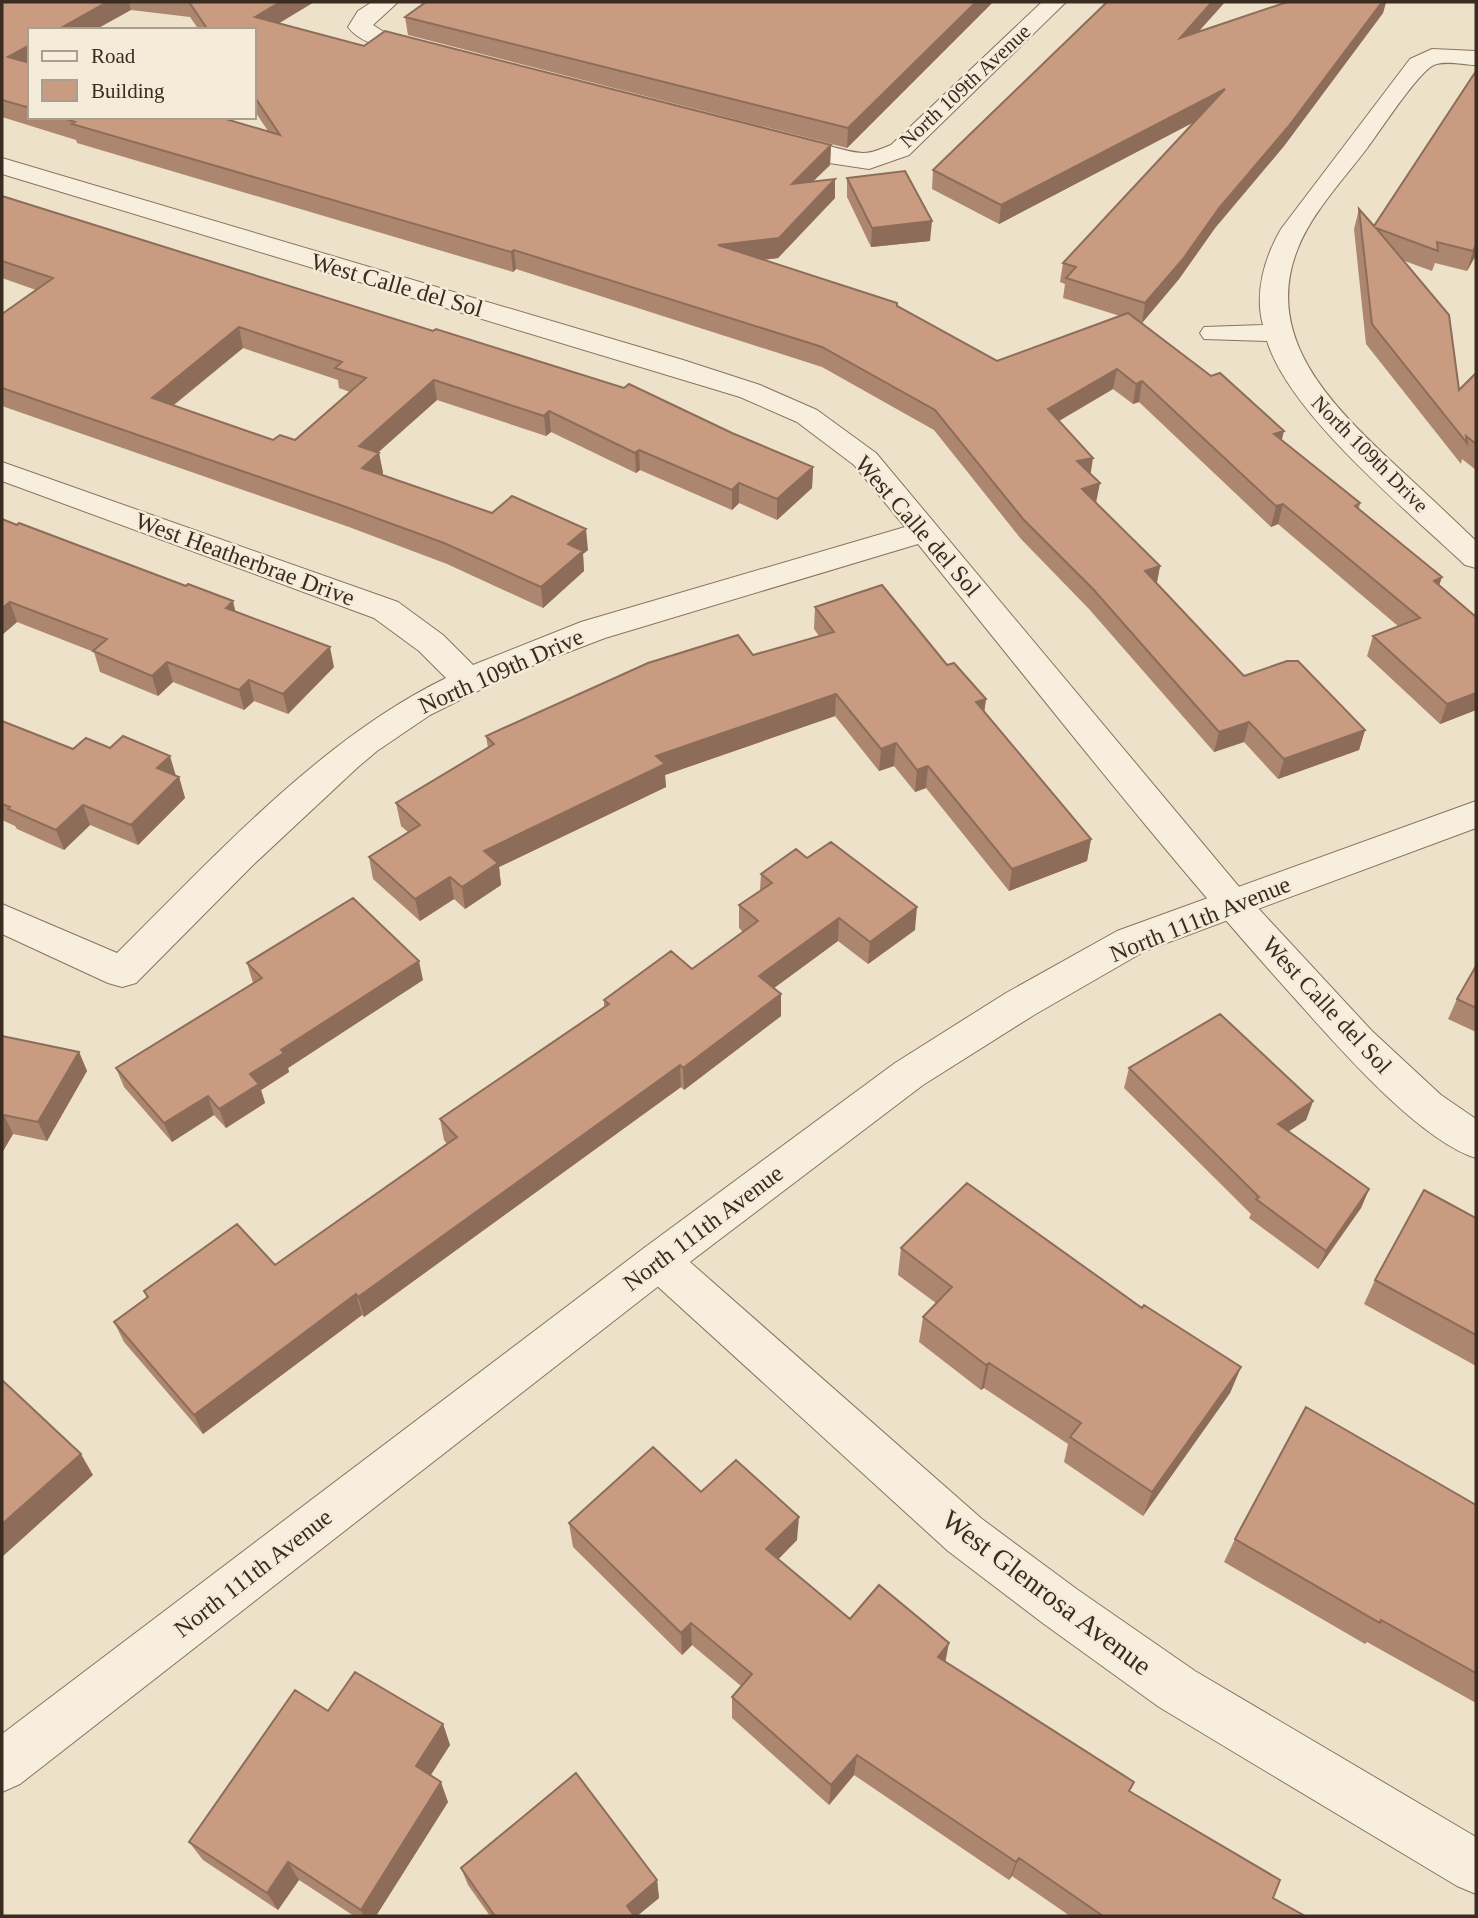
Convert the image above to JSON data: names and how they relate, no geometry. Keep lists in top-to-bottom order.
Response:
{
  "streets": {
    "street": [
      "North 109th Avenue",
      "West Calle del Sol",
      "North 109th Drive",
      "West Heatherbrae Drive",
      "North 111th Avenue",
      "West Glenrosa Avenue"
    ]
  },
  "crossings": [
    ["West Calle del Sol", "North 109th Drive"],
    ["West Calle del Sol", "North 111th Avenue"],
    ["North 109th Drive", "West Heatherbrae Drive"],
    ["North 111th Avenue", "West Glenrosa Avenue"]
  ],
  "legend": ["Road", "Building"]
}
